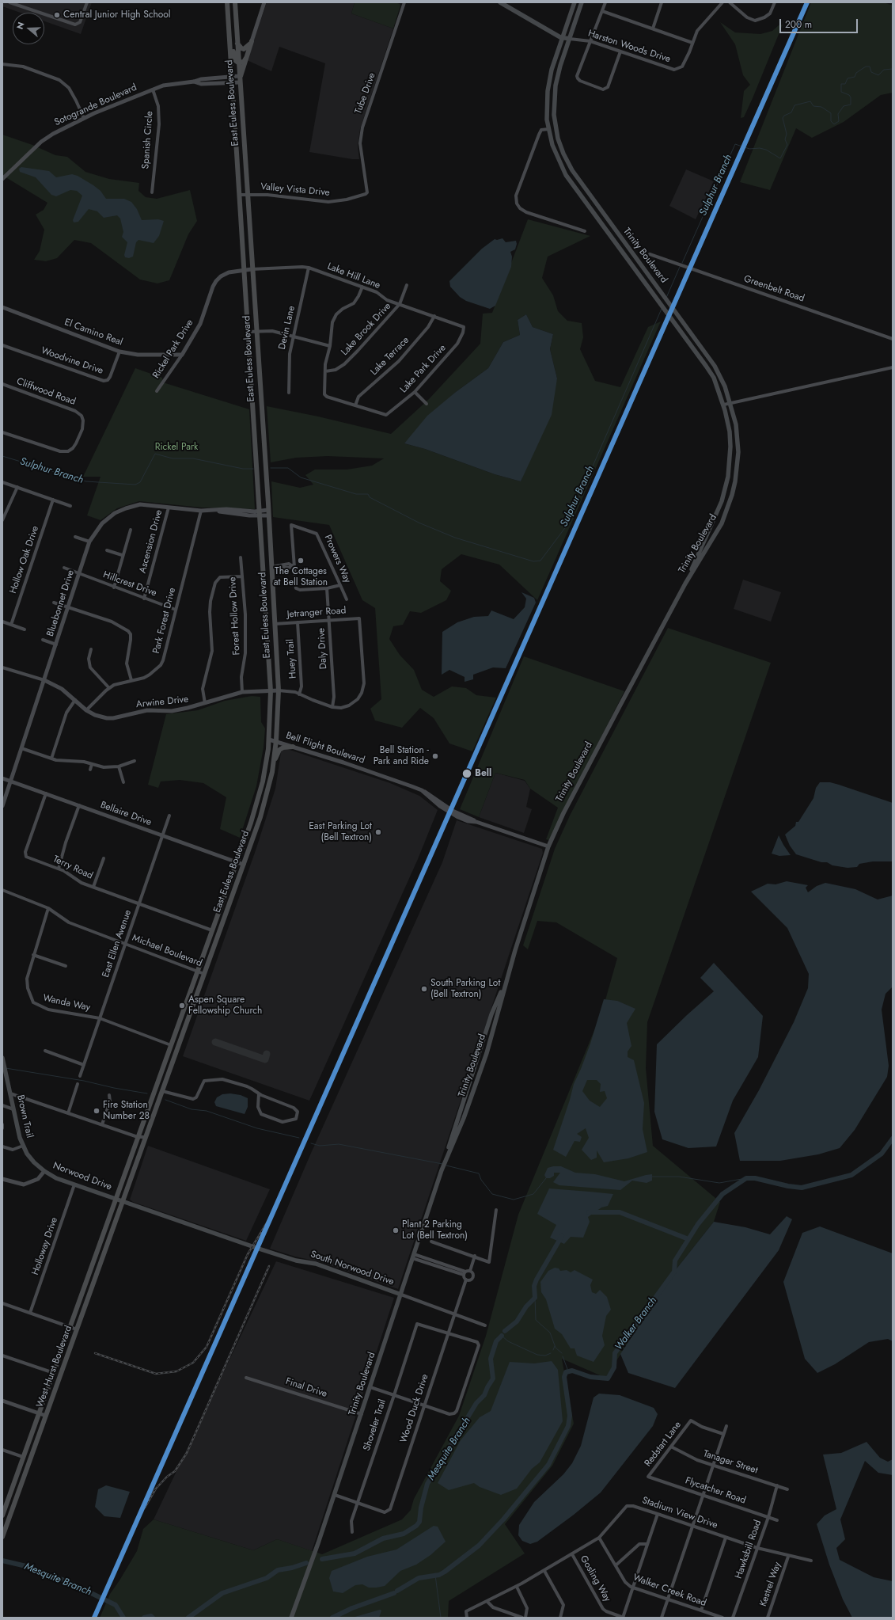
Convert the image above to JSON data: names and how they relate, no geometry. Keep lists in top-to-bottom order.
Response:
{
  "streets": {
    "main road": [
      "East Euless Boulevard",
      "Trinity Boulevard",
      "Brown Trail",
      "Norwood Drive",
      "South Norwood Drive",
      "West Hurst Boulevard"
    ],
    "street": [
      "Harston Woods Drive",
      "Tube Drive",
      "Sotogrande Boulevard",
      "Spanish Circle",
      "Valley Vista Drive",
      "Lake Hill Lane",
      "Greenbelt Road",
      "Devin Lane",
      "Lake Brook Drive",
      "El Camino Real",
      "Rickel Park Drive",
      "Lake Terrace",
      "Woodvine Drive",
      "Lake Park Drive",
      "Cliffwood Road",
      "Ascension Drive",
      "Prowers Way",
      "Hollow Oak Drive",
      "Hillcrest Drive",
      "Bluebonnet Drive",
      "Jetranger Road",
      "Forest Hollow Drive",
      "Park Forest Drive",
      "Daly Drive",
      "Huey Trail",
      "Arwine Drive",
      "Bell Flight Boulevard",
      "Bellaire Drive",
      "Terry Road",
      "East Ellen Avenue",
      "Michael Boulevard",
      "Wanda Way",
      "Holloway Drive",
      "Final Drive",
      "Wood Duck Drive",
      "Shoveler Trail",
      "Redstart Lane",
      "Tanager Street",
      "Flycatcher Road",
      "Stadium View Drive",
      "Hawksbill Road",
      "Gosling Way",
      "Kestrel Way",
      "Walker Creek Road"
    ]
  },
  "crossings": [
    ["Harston Woods Drive", "Trinity Boulevard"],
    ["Tube Drive", "Valley Vista Drive"],
    ["East Euless Boulevard", "Sotogrande Boulevard"],
    ["East Euless Boulevard", "Valley Vista Drive"],
    ["East Euless Boulevard", "Lake Hill Lane"],
    ["East Euless Boulevard", "Rickel Park Drive"],
    ["East Euless Boulevard", "Bluebonnet Drive"],
    ["East Euless Boulevard", "Jetranger Road"],
    ["East Euless Boulevard", "Arwine Drive"],
    ["East Euless Boulevard", "Bell Flight Boulevard"],
    ["East Euless Boulevard", "Bellaire Drive"],
    ["East Euless Boulevard", "Terry Road"],
    ["East Euless Boulevard", "Michael Boulevard"],
    ["East Euless Boulevard", "Wanda Way"],
    ["East Euless Boulevard", "Norwood Drive"],
    ["East Euless Boulevard", "South Norwood Drive"],
    ["East Euless Boulevard", "West Hurst Boulevard"],
    ["Sotogrande Boulevard", "Spanish Circle"],
    ["Trinity Boulevard", "Bell Flight Boulevard"],
    ["Trinity Boulevard", "South Norwood Drive"],
    ["Trinity Boulevard", "Final Drive"],
    ["Trinity Boulevard", "Wood Duck Drive"],
    ["Lake Hill Lane", "Devin Lane"],
    ["Lake Hill Lane", "Lake Brook Drive"],
    ["Lake Hill Lane", "Rickel Park Drive"],
    ["Lake Hill Lane", "Lake Terrace"],
    ["Lake Hill Lane", "Lake Park Drive"],
    ["El Camino Real", "Rickel Park Drive"],
    ["El Camino Real", "Woodvine Drive"],
    ["Lake Terrace", "Lake Park Drive"],
    ["Ascension Drive", "Hillcrest Drive"],
    ["Ascension Drive", "Bluebonnet Drive"],
    ["Hillcrest Drive", "Bluebonnet Drive"],
    ["Hillcrest Drive", "Park Forest Drive"],
    ["Bluebonnet Drive", "Park Forest Drive"],
    ["Bluebonnet Drive", "Arwine Drive"],
    ["Bluebonnet Drive", "Bellaire Drive"],
    ["Jetranger Road", "Daly Drive"],
    ["Jetranger Road", "Huey Trail"],
    ["Forest Hollow Drive", "Arwine Drive"],
    ["Park Forest Drive", "Arwine Drive"],
    ["Bellaire Drive", "Terry Road"],
    ["Bellaire Drive", "East Ellen Avenue"],
    ["Terry Road", "East Ellen Avenue"],
    ["East Ellen Avenue", "Michael Boulevard"],
    ["East Ellen Avenue", "Wanda Way"],
    ["Michael Boulevard", "Wanda Way"],
    ["Brown Trail", "Norwood Drive"],
    ["Norwood Drive", "Holloway Drive"],
    ["Norwood Drive", "South Norwood Drive"],
    ["Norwood Drive", "West Hurst Boulevard"],
    ["South Norwood Drive", "West Hurst Boulevard"],
    ["South Norwood Drive", "Wood Duck Drive"],
    ["Wood Duck Drive", "Shoveler Trail"],
    ["Redstart Lane", "Tanager Street"],
    ["Redstart Lane", "Flycatcher Road"],
    ["Tanager Street", "Hawksbill Road"],
    ["Flycatcher Road", "Hawksbill Road"],
    ["Stadium View Drive", "Hawksbill Road"],
    ["Stadium View Drive", "Gosling Way"],
    ["Stadium View Drive", "Kestrel Way"],
    ["Stadium View Drive", "Walker Creek Road"]
  ],
  "water": ["Sulphur Branch", "Walker Branch", "Mesquite Branch"],
  "parks": ["Rickel Park"],
  "places": [
    "Central Junior High School",
    "The Cottages at Bell Station",
    "Bell Station - Park and Ride",
    "Bell",
    "East Parking Lot (Bell Textron)",
    "South Parking Lot (Bell Textron)",
    "Aspen Square Fellowship Church",
    "Fire Station Number 28",
    "Plant 2 Parking Lot (Bell Textron)"
  ],
  "scale_bar": "200 m",
  "north": "left"
}
